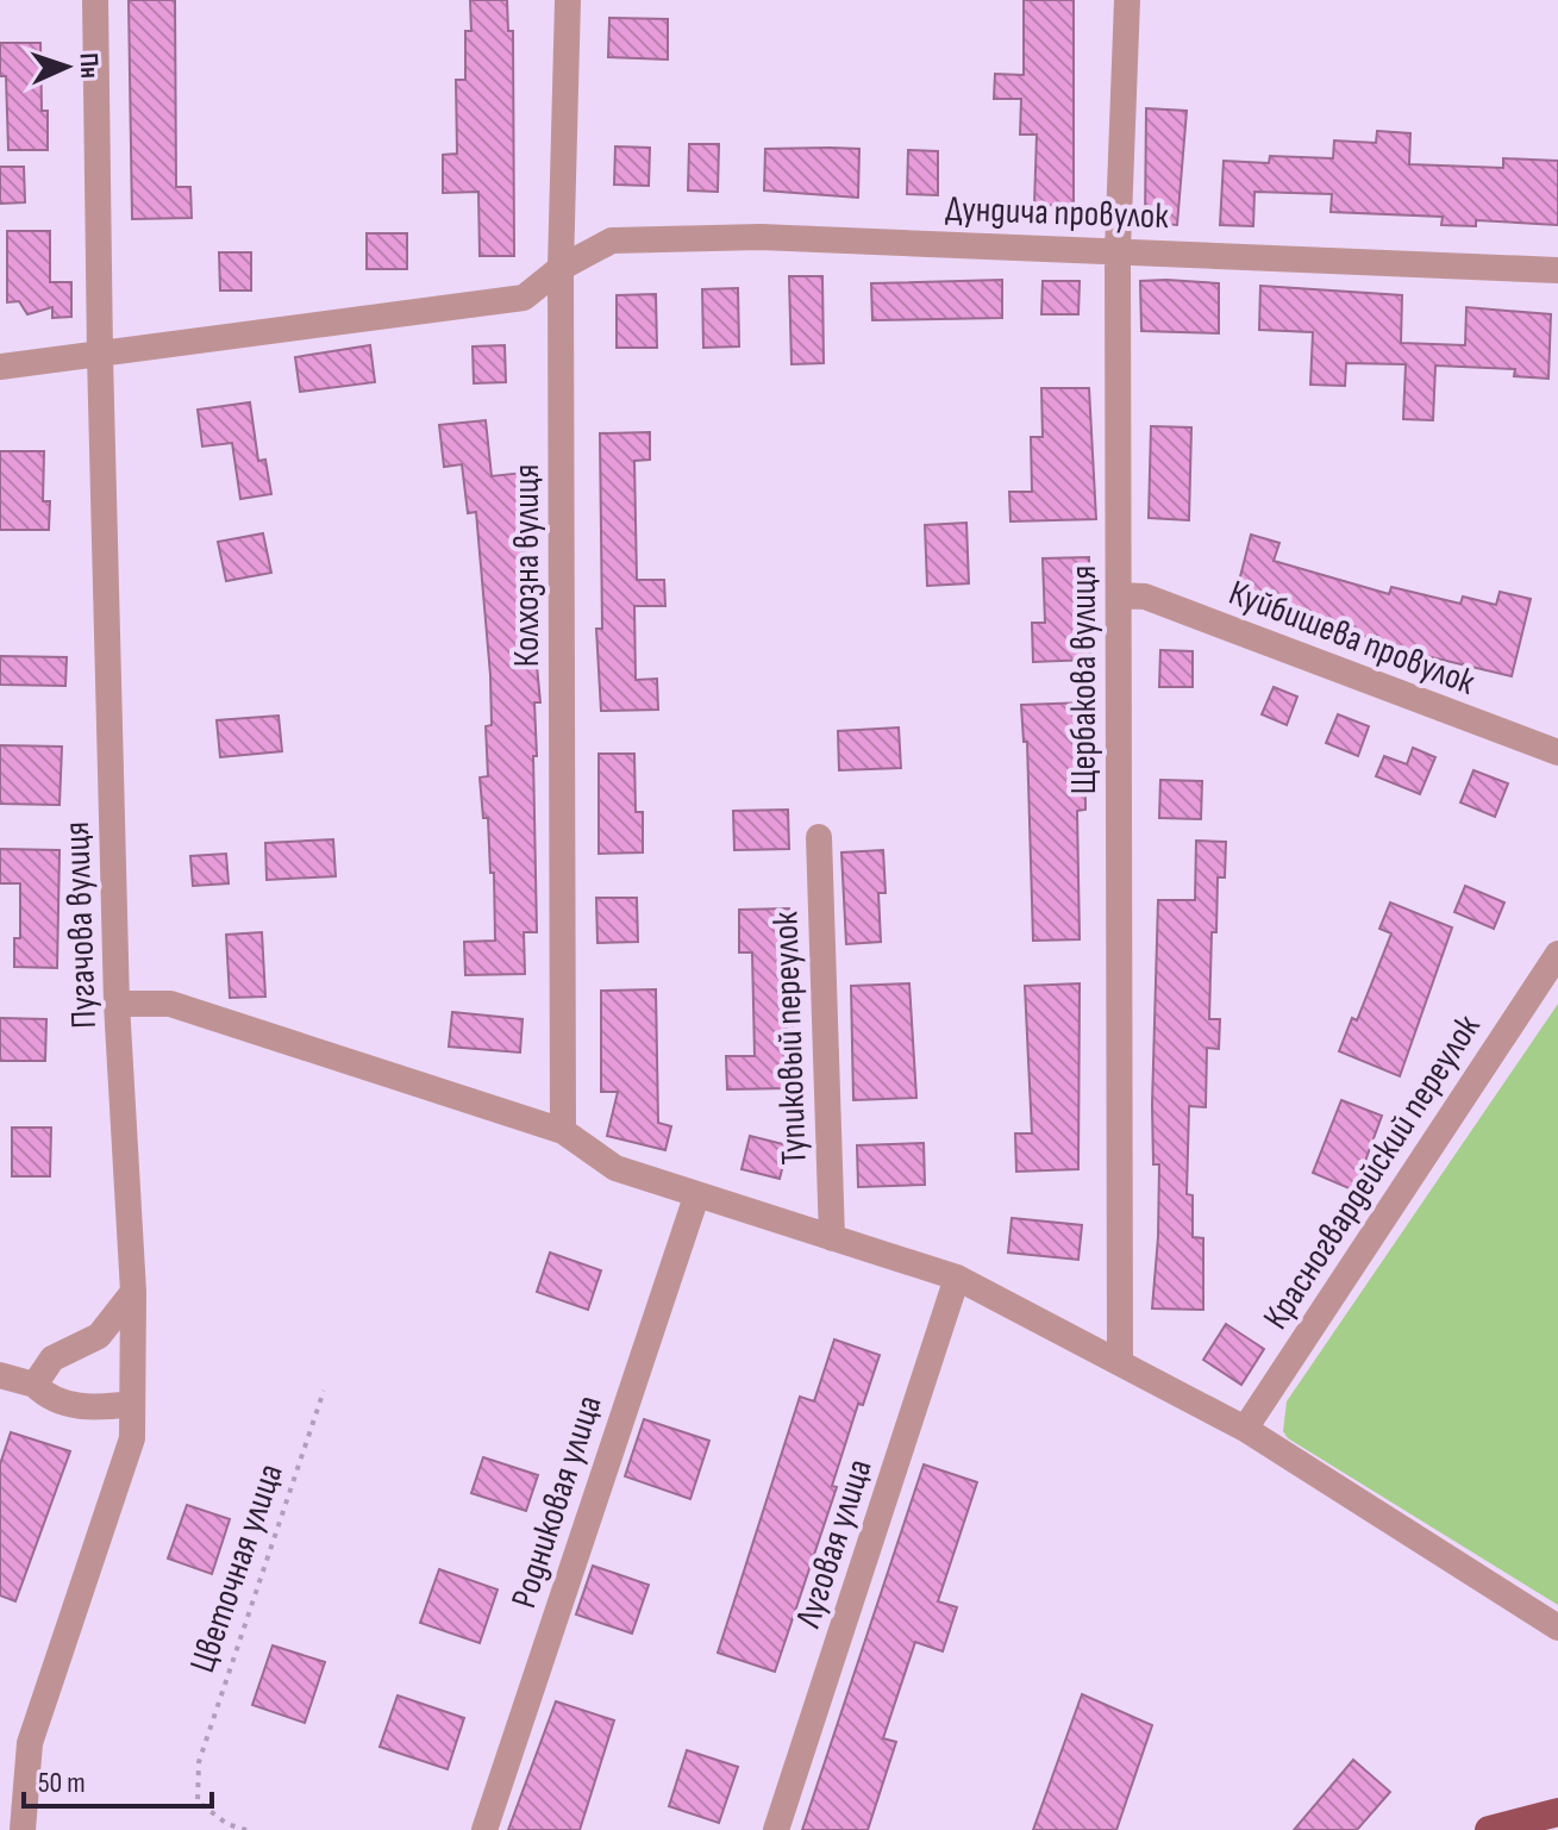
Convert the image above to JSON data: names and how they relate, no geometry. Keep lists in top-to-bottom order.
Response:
{
  "streets": {
    "street": [
      "Дундича провулок",
      "Колхозна вулиця",
      "Куйбишева провулок",
      "Щербакова вулиця",
      "Пугачова вулиця",
      "Тупиковый переулок",
      "Красногвардейский переулок",
      "Родниковая улица",
      "Луговая улица"
    ],
    "path": ["Цветочная улица"]
  },
  "crossings": [
    ["Дундича провулок", "Колхозна вулиця"],
    ["Дундича провулок", "Щербакова вулиця"],
    ["Дундича провулок", "Пугачова вулиця"],
    ["Куйбишева провулок", "Щербакова вулиця"]
  ],
  "scale_bar": "50 m",
  "north": "right"
}
